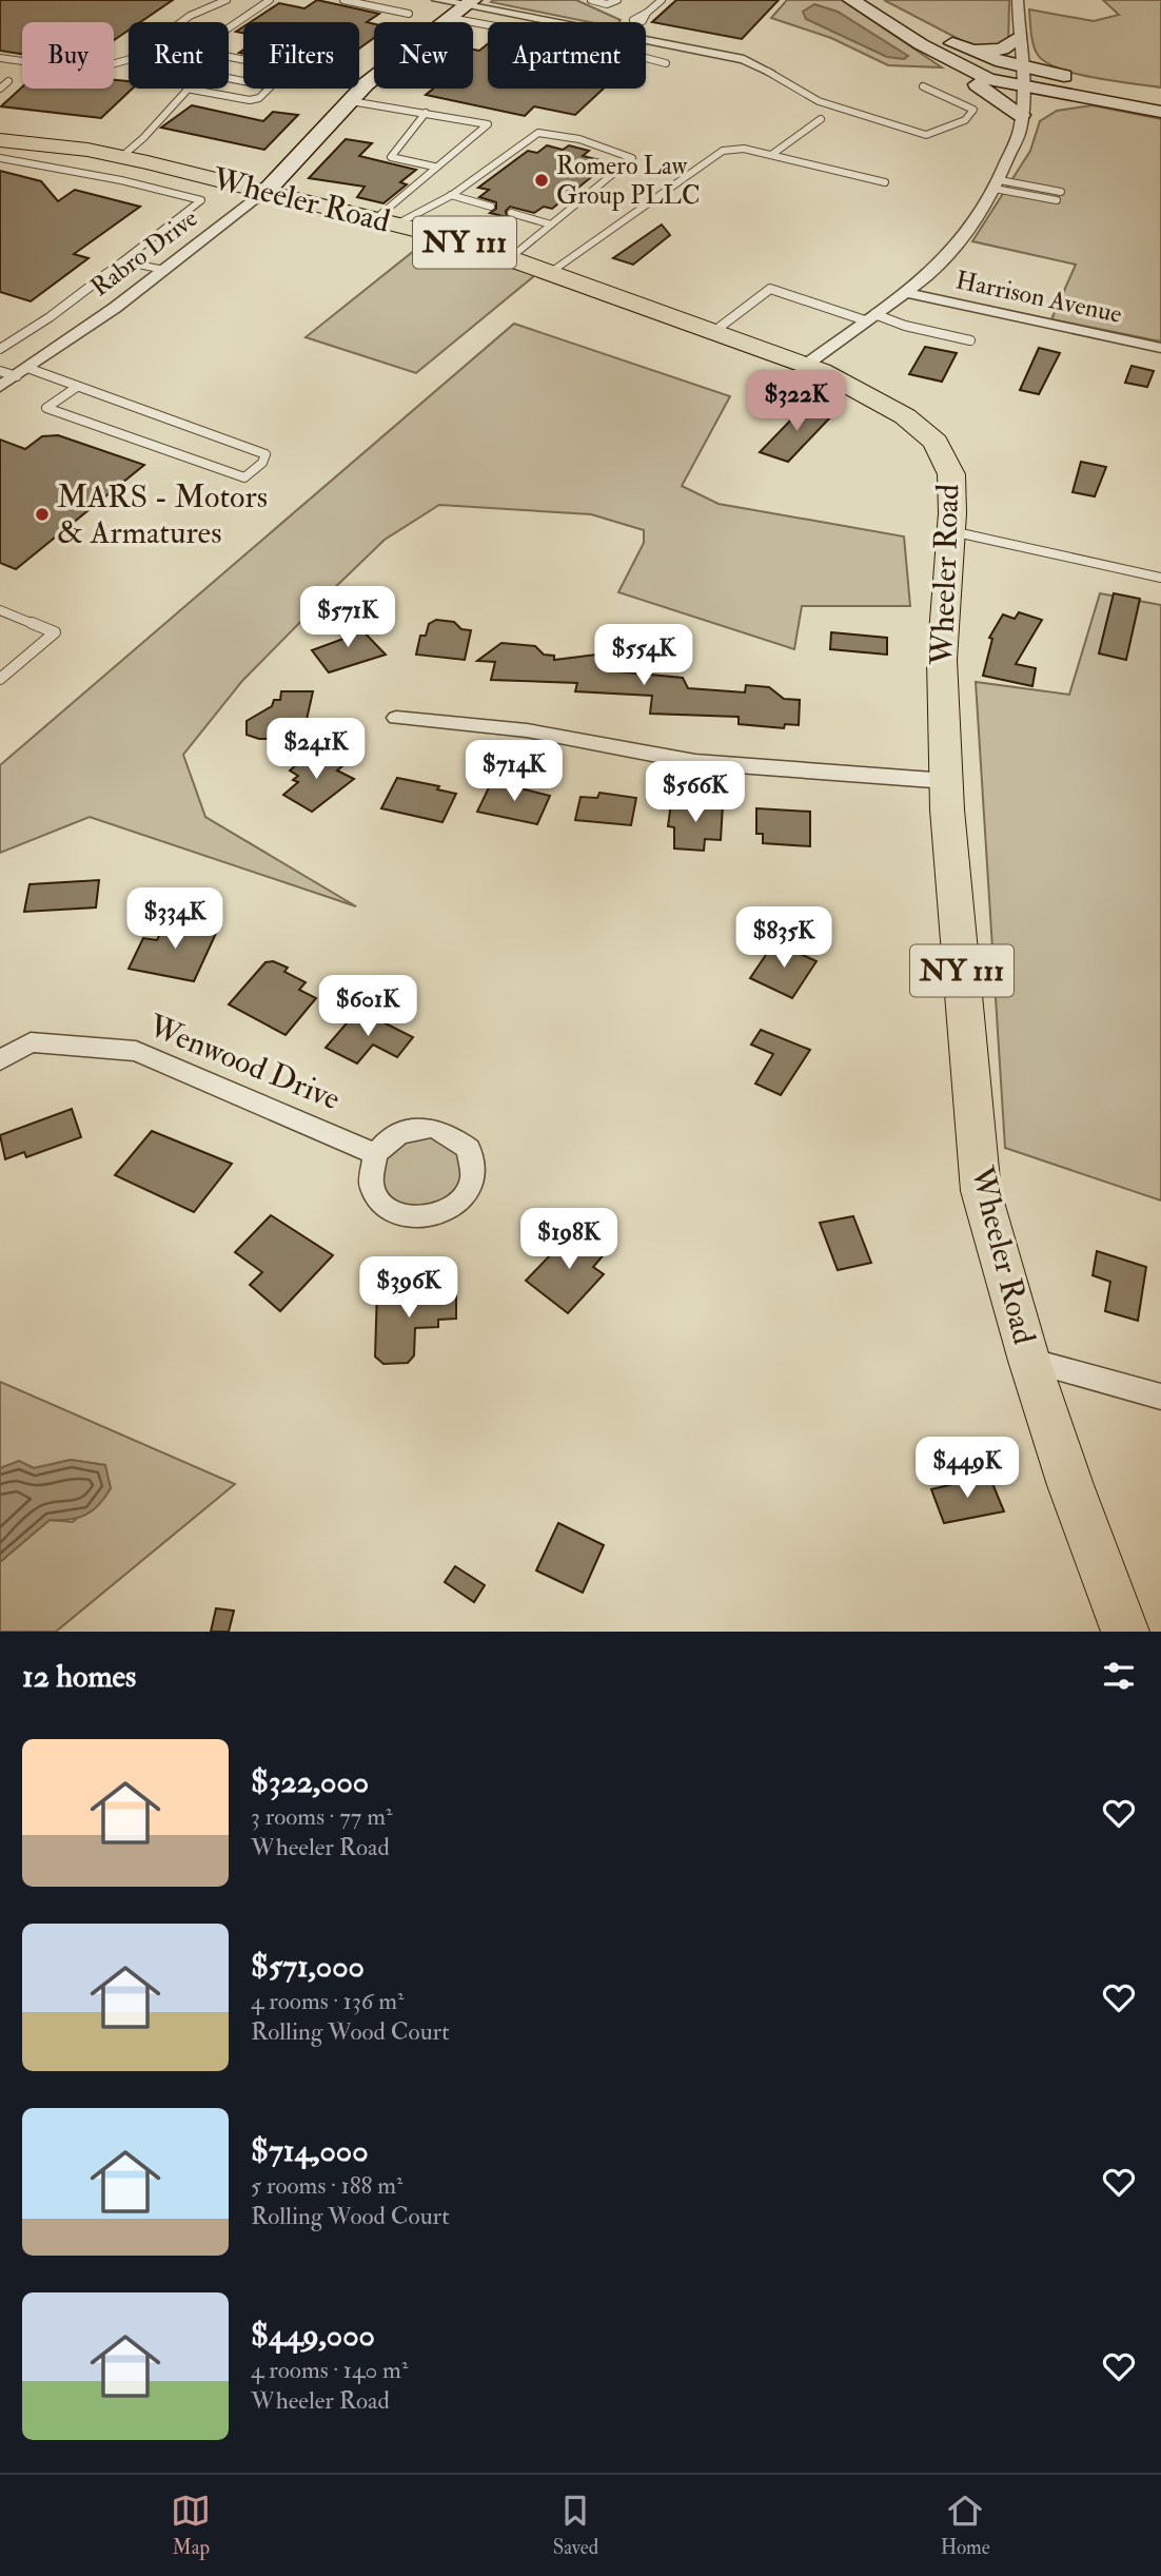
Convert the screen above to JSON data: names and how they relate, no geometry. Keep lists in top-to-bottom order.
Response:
{
  "streets": {
    "main road": ["Wheeler Road", "NY 111"],
    "street": ["Rabro Drive", "Harrison Avenue", "Wenwood Drive"]
  },
  "crossings": [
    ["Wheeler Road", "Rabro Drive"]
  ],
  "places": ["Romero Law Group PLLC", "MARS - Motors & Armatures"],
  "page": {
    "chip": [
      "Buy",
      "Rent",
      "Filters",
      "New",
      "Apartment"
    ],
    "price": [
      "$322K",
      "$571K",
      "$554K",
      "$241K",
      "$714K",
      "$566K",
      "$334K",
      "$835K",
      "$601K",
      "$198K",
      "$396K",
      "$449K"
    ],
    "heading": "12 homes",
    "list": [
      {
        "name": "$322,000",
        "note": "3 rooms · 77 m² · Wheeler Road"
      },
      {
        "name": "$571,000",
        "note": "4 rooms · 136 m² · Rolling Wood Court"
      },
      {
        "name": "$714,000",
        "note": "5 rooms · 188 m² · Rolling Wood Court"
      },
      {
        "name": "$449,000",
        "note": "4 rooms · 140 m² · Wheeler Road"
      }
    ],
    "tabs": ["Map", "Saved", "Home"]
  }
}
